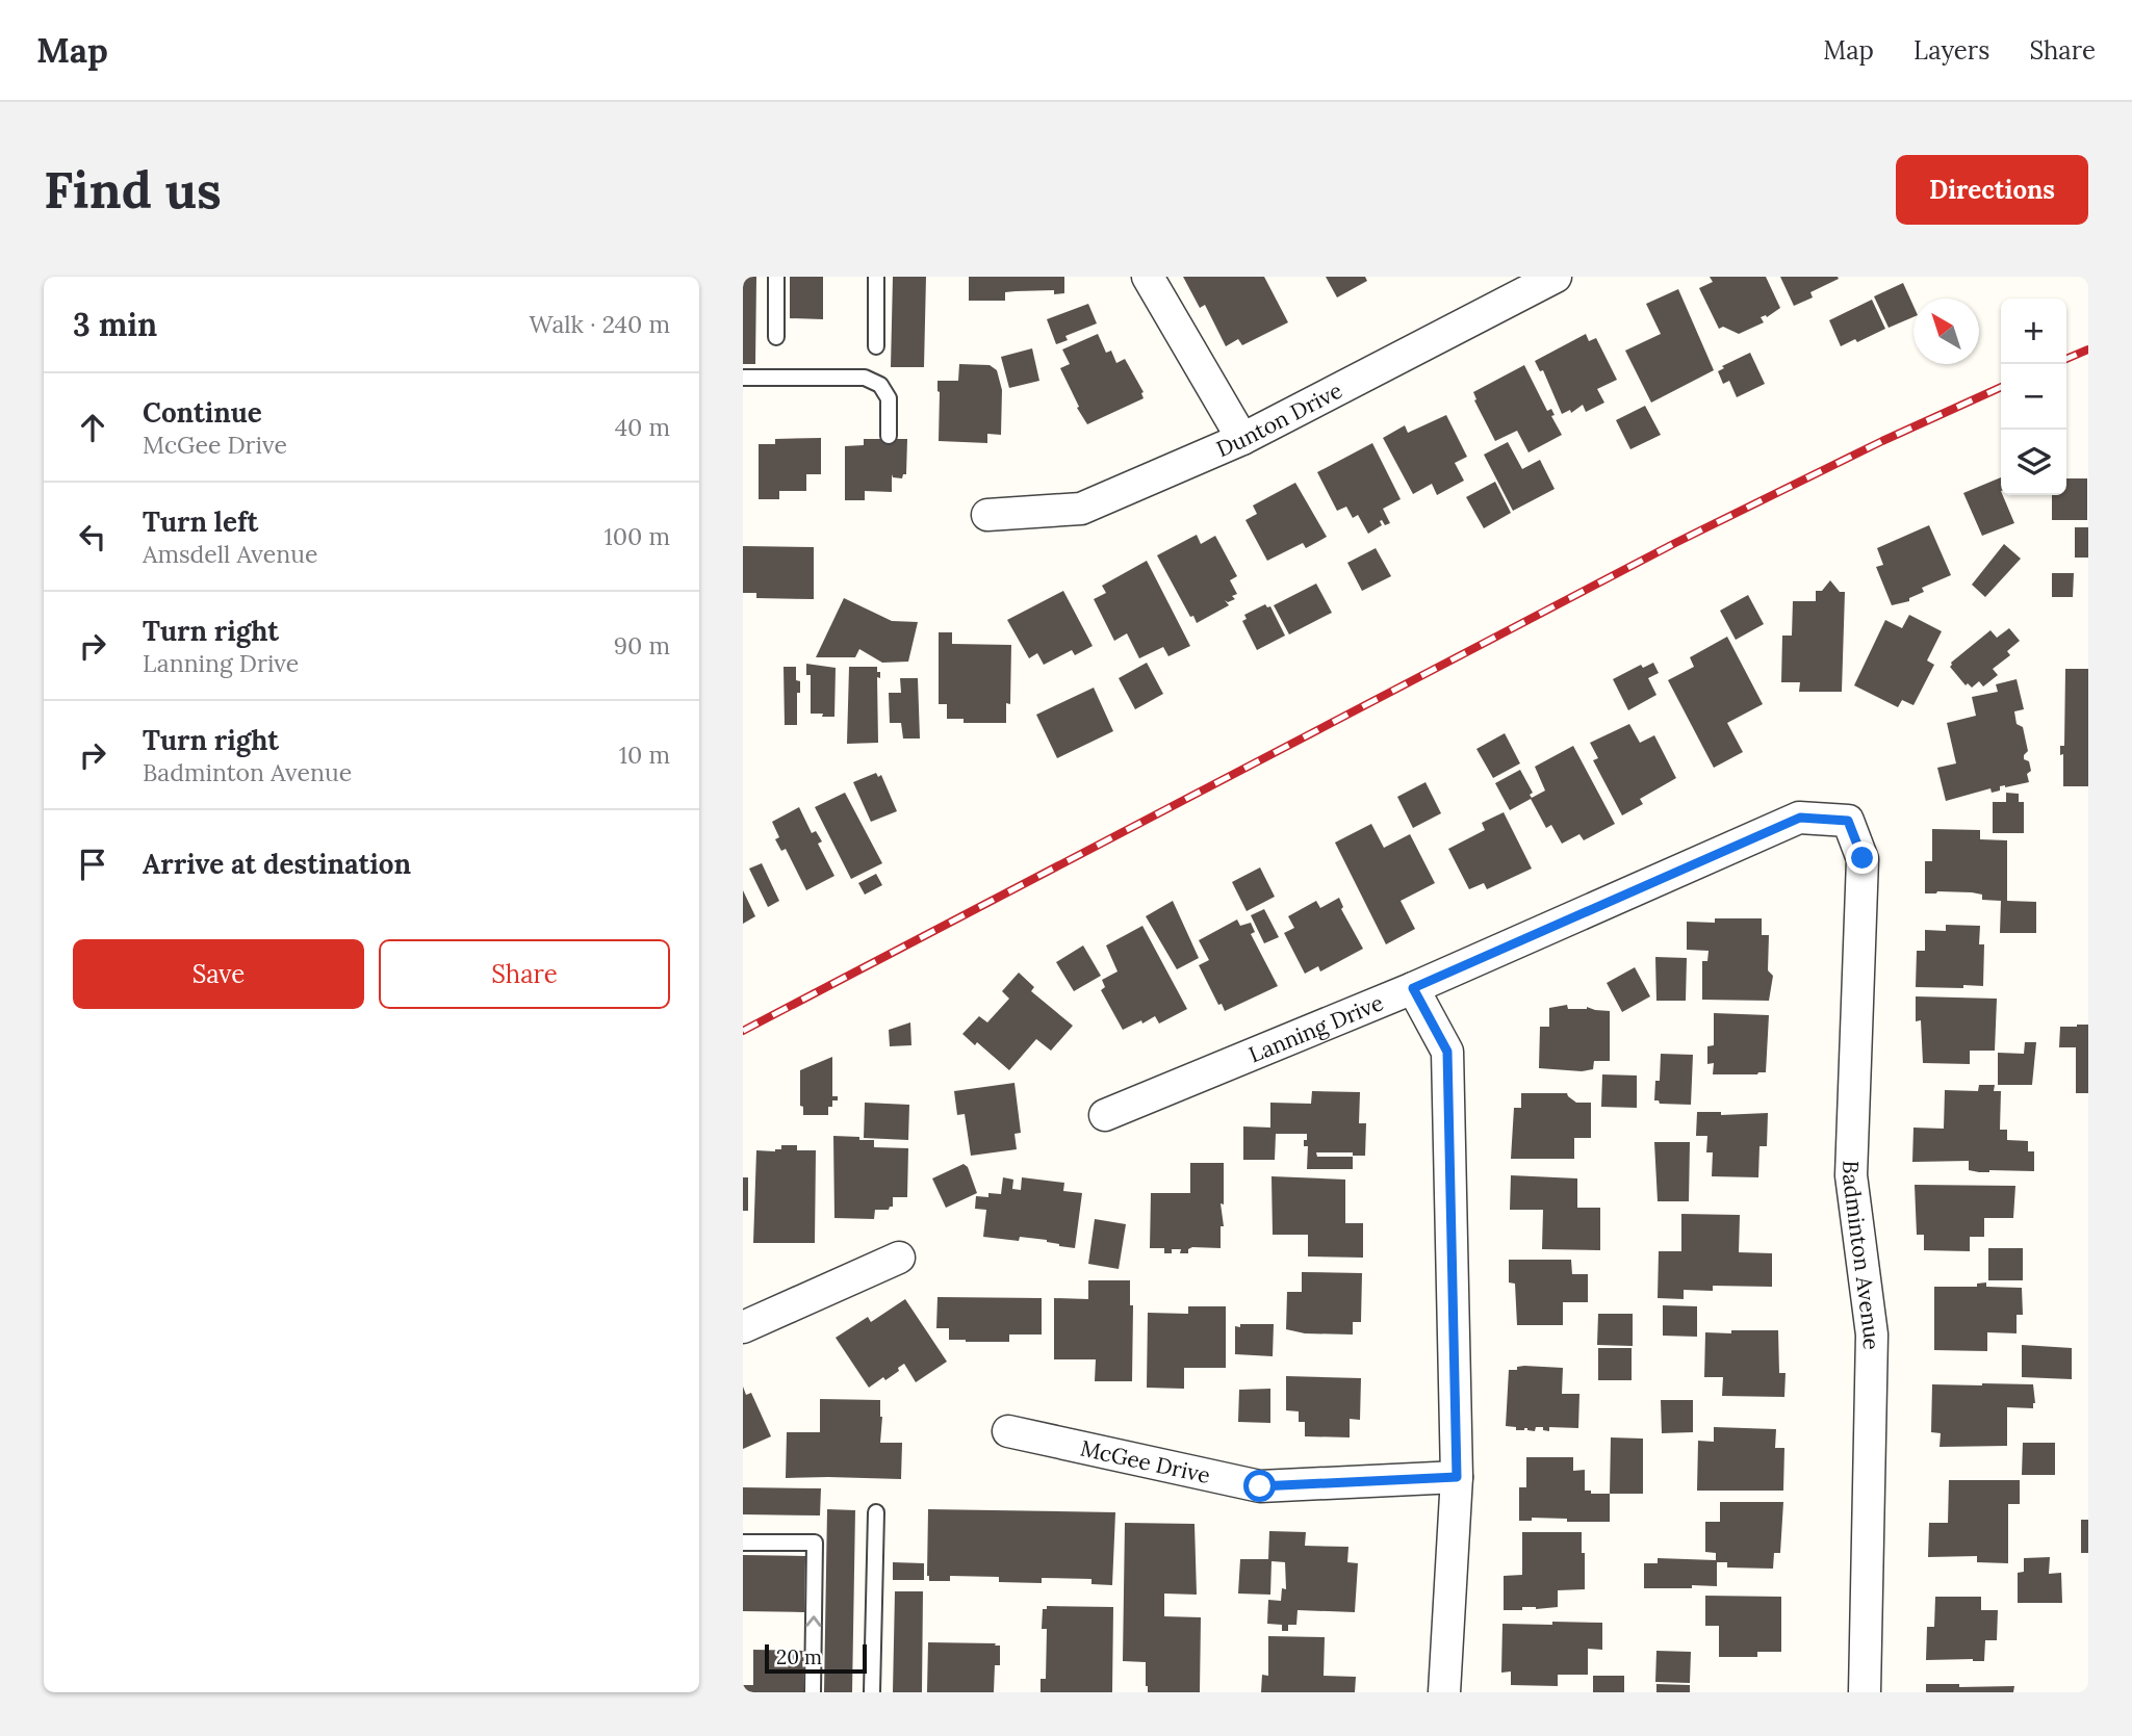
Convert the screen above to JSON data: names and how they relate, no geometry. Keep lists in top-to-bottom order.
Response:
{
  "streets": {
    "street": [
      "Dunton Drive",
      "Lanning Drive",
      "Badminton Avenue",
      "McGee Drive"
    ]
  },
  "crossings": [
    ["Lanning Drive", "Badminton Avenue"]
  ],
  "scale_bar": "20 m",
  "north": "top left",
  "page": {
    "header": "Map",
    "nav": ["Map", "Layers", "Share"],
    "buttons": [
      "Directions",
      ["Save", "Share"]
    ],
    "title": "Find us",
    "heading": ["3 min", "Walk · 240 m"],
    "map_buttons": ["+", "−"],
    "list": [
      ["Continue", "McGee Drive", "40 m"],
      ["Turn left", "Amsdell Avenue", "100 m"],
      ["Turn right", "Lanning Drive", "90 m"],
      ["Turn right", "Badminton Avenue", "10 m"],
      "Arrive at destination"
    ],
    "scale": "20 m"
  }
}
